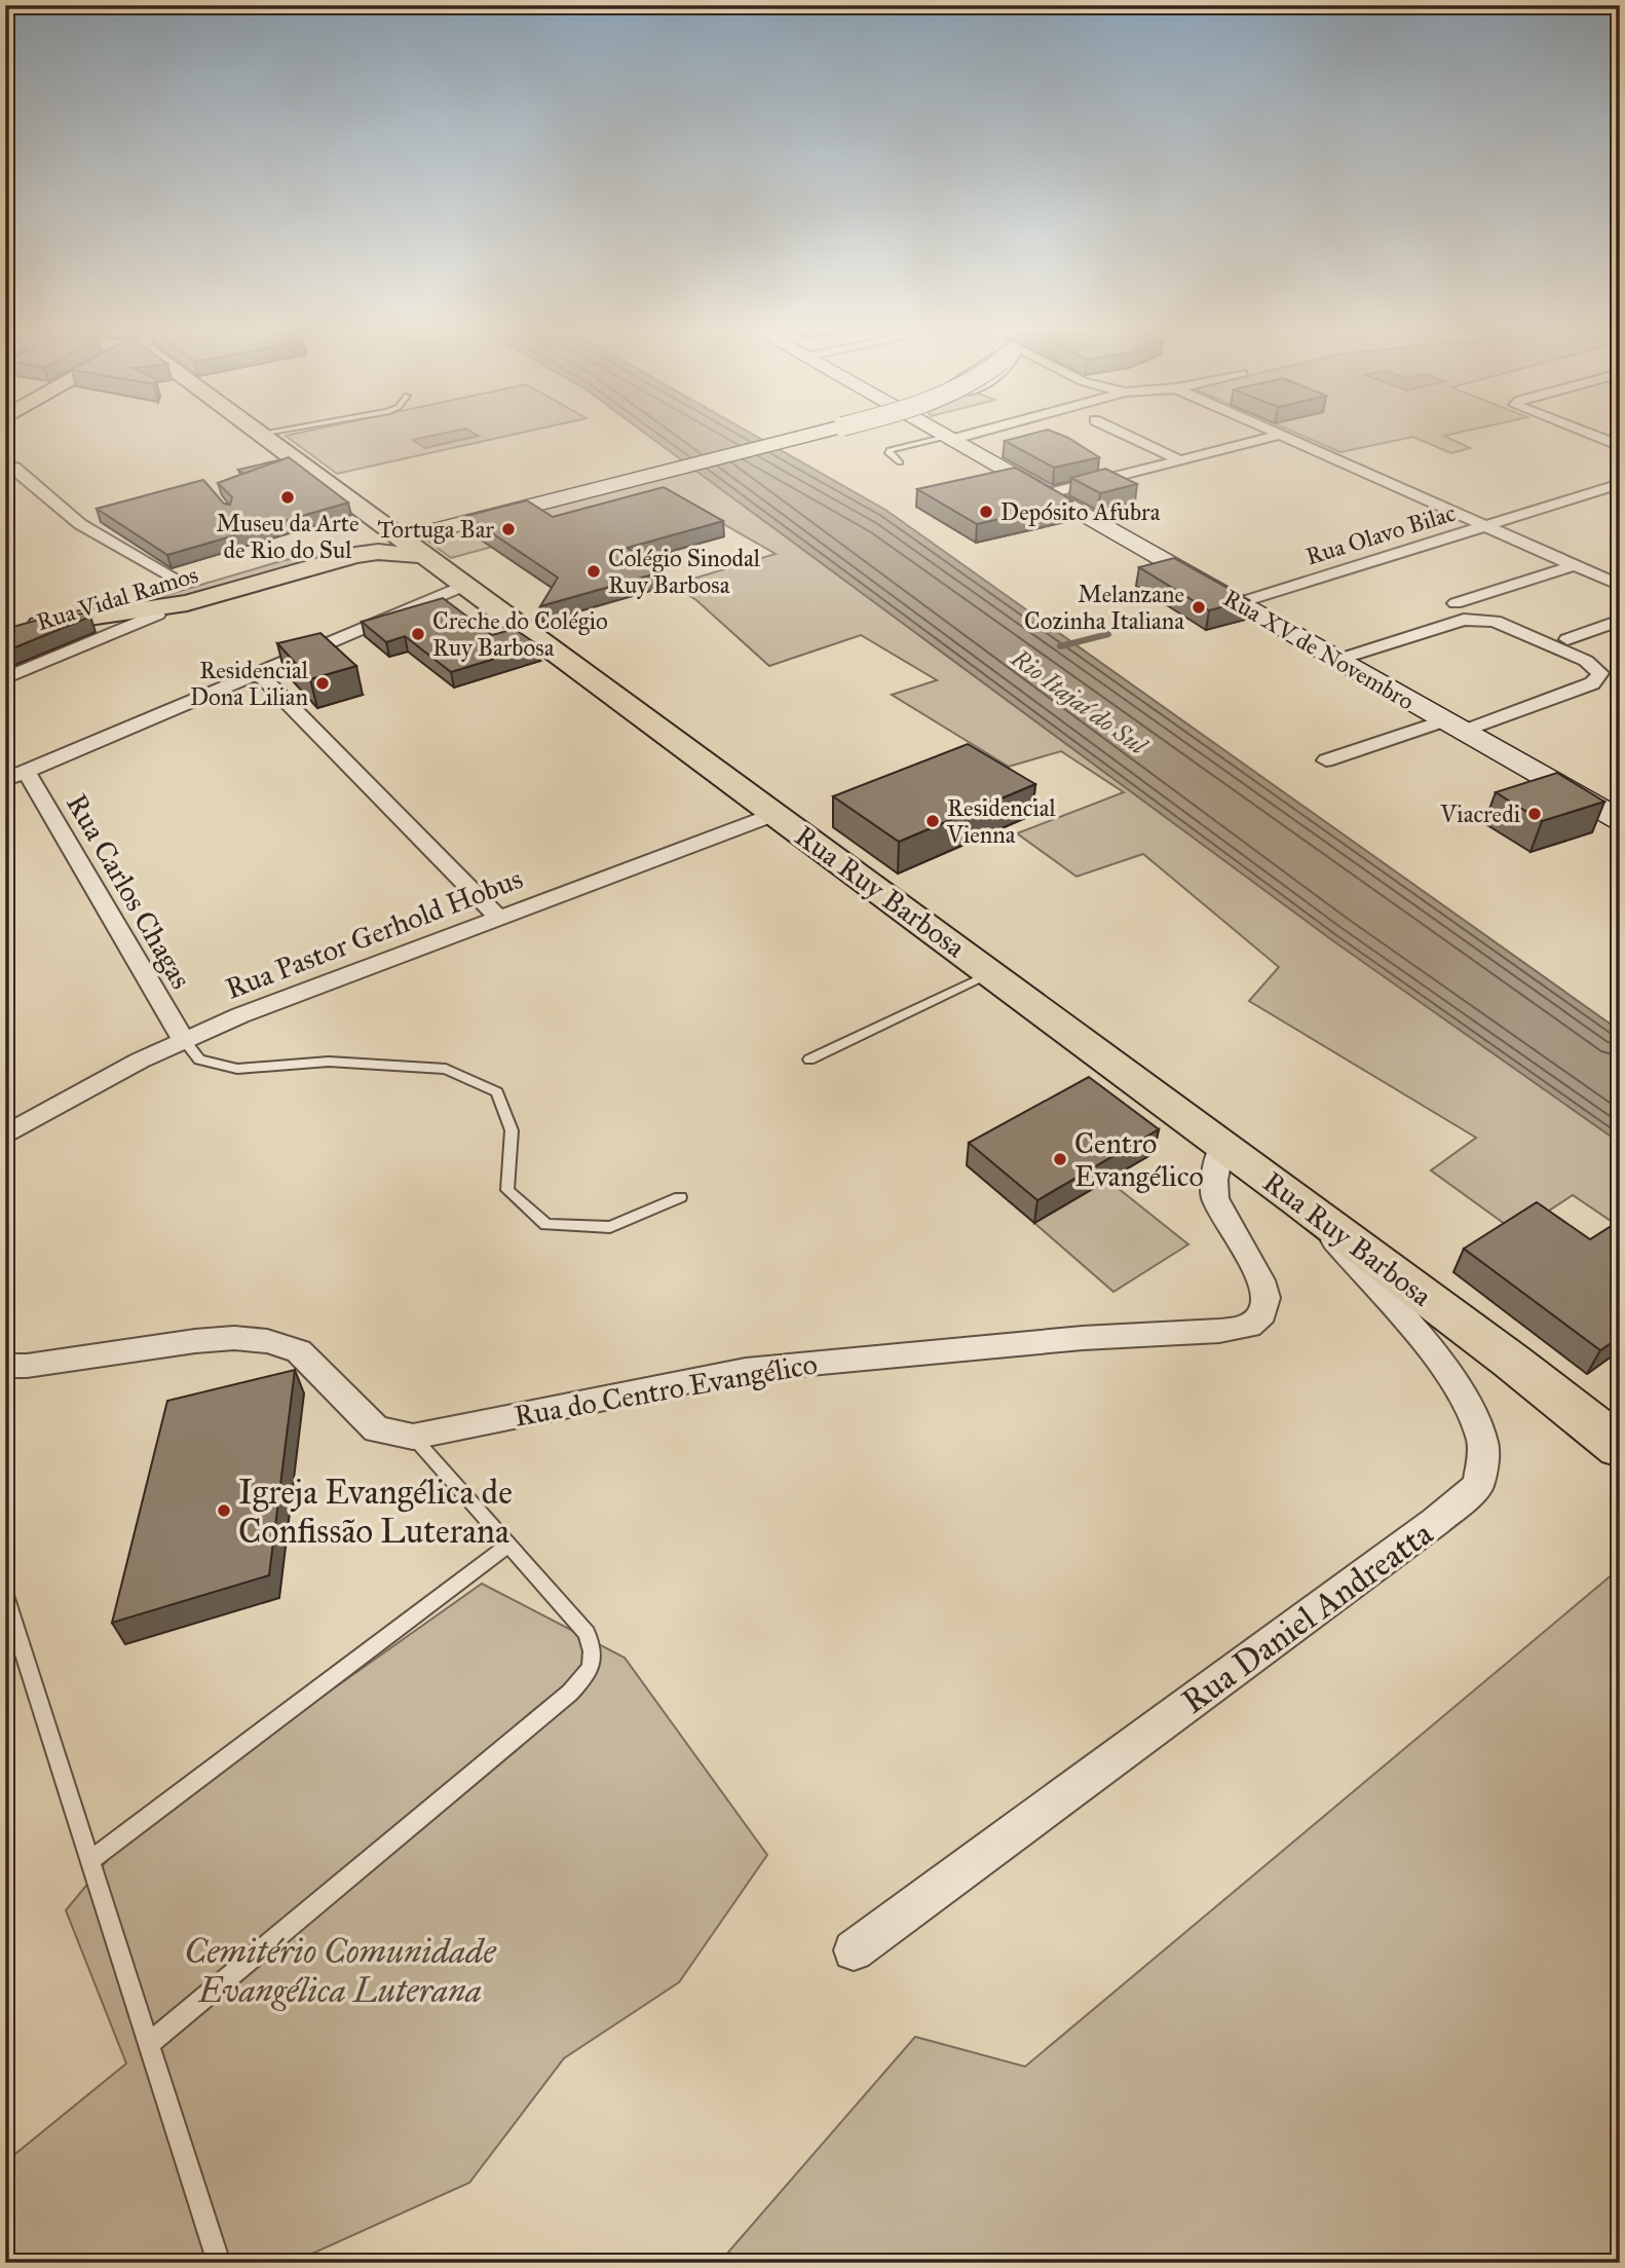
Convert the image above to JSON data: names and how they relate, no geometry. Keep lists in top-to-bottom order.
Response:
{
  "streets": {
    "main road": ["Rua Vidal Ramos", "Rua XV de Novembro", "Rua Ruy Barbosa"],
    "street": [
      "Rua Olavo Bilac",
      "Rua Carlos Chagas",
      "Rua Pastor Gerhold Hobus",
      "Rua do Centro Evangélico",
      "Rua Daniel Andreatta"
    ]
  },
  "crossings": [
    ["Rua Olavo Bilac", "Rua XV de Novembro"],
    ["Rua Vidal Ramos", "Rua Ruy Barbosa"],
    ["Rua Carlos Chagas", "Rua Pastor Gerhold Hobus"],
    ["Rua Ruy Barbosa", "Rua Pastor Gerhold Hobus"],
    ["Rua Ruy Barbosa", "Rua do Centro Evangélico"],
    ["Rua Ruy Barbosa", "Rua Daniel Andreatta"]
  ],
  "water": ["Rio Itajaí do Sul"],
  "parks": ["Cemitério Comunidade Evangélica Luterana"],
  "places": [
    "Museu da Arte de Rio do Sul",
    "Depósito Afubra",
    "Tortuga Bar",
    "Colégio Sinodal Ruy Barbosa",
    "Melanzane Cozinha Italiana",
    "Creche do Colégio Ruy Barbosa",
    "Residencial Dona Lilian",
    "Viacredi",
    "Residencial Vienna",
    "Centro Evangélico",
    "Igreja Evangélica de Confissão Luterana"
  ]
}
